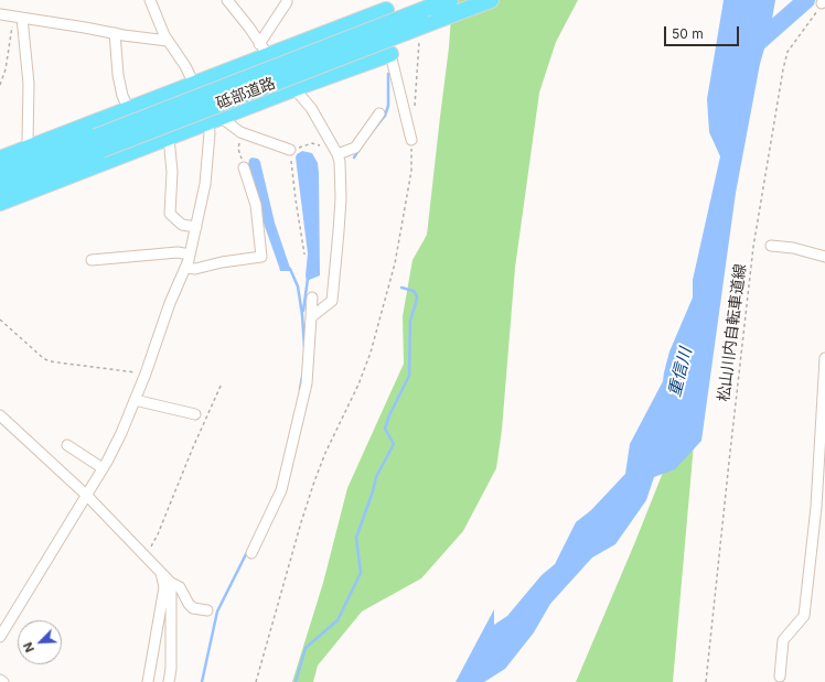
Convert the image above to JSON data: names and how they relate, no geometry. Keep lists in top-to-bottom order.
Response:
{
  "streets": {
    "highway": ["砥部道路"],
    "path": ["松山川内自転車道線"]
  },
  "water": ["重信川"],
  "scale_bar": "50 m",
  "north": "bottom left"
}
